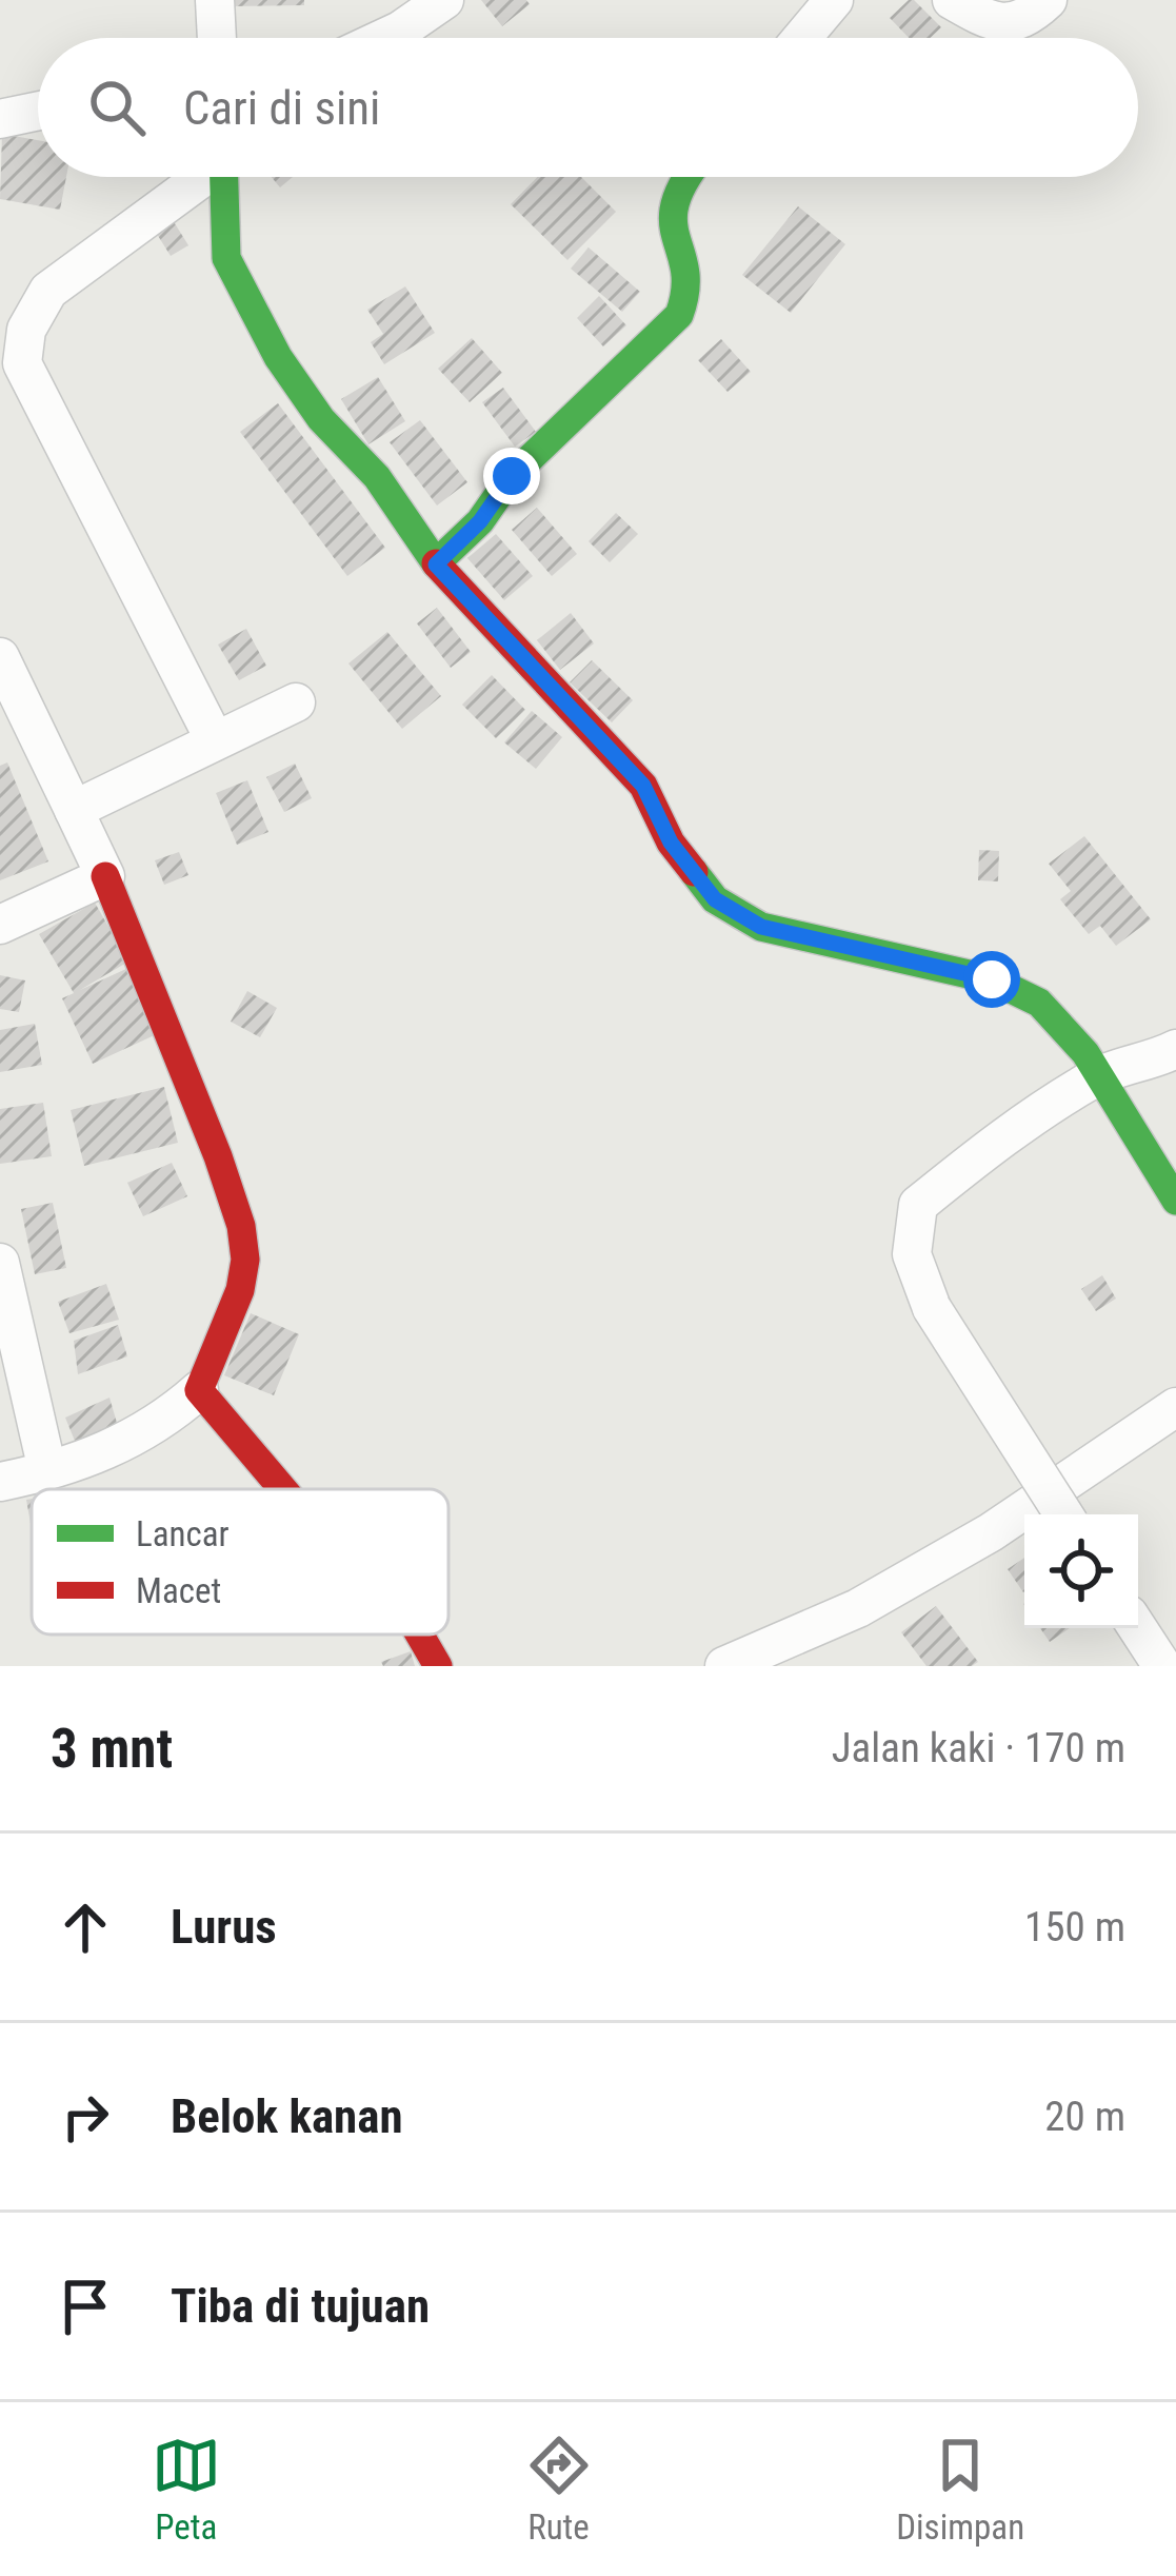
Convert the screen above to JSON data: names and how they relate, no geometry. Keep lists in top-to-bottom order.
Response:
{
  "legend": ["Lancar", "Macet"],
  "page": {
    "search": "Cari di sini",
    "heading": ["3 mnt", "Jalan kaki · 170 m"],
    "list": [
      ["Lurus", "150 m"],
      ["Belok kanan", "20 m"],
      "Tiba di tujuan"
    ],
    "nav": ["Peta", "Rute", "Disimpan"]
  }
}
